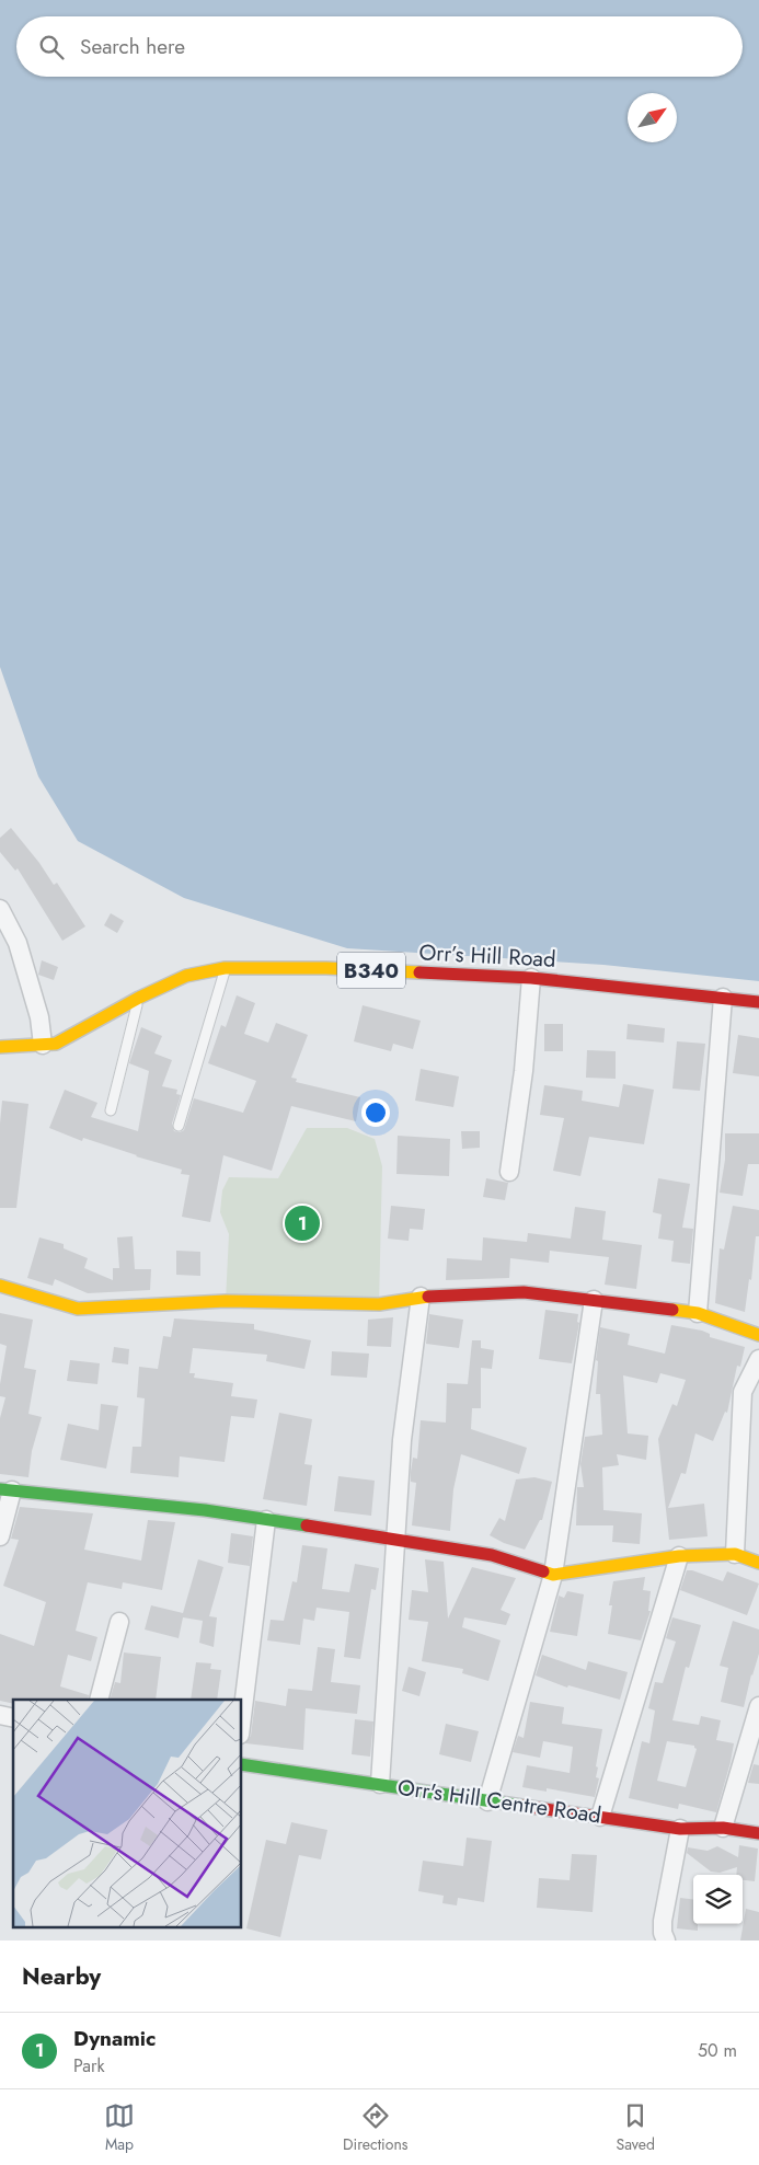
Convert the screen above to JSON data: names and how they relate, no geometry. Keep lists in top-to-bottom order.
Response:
{
  "streets": {
    "street": ["Orr’s Hill Road", "B340", "Orr's Hill Centre Road"]
  },
  "north": "top right",
  "page": {
    "search": "Search here",
    "pins": "1",
    "heading": "Nearby",
    "list": [
      {
        "mark": "1",
        "name": "Dynamic",
        "note": "Park",
        "value": "50 m"
      }
    ],
    "nav": ["Map", "Directions", "Saved"]
  }
}
